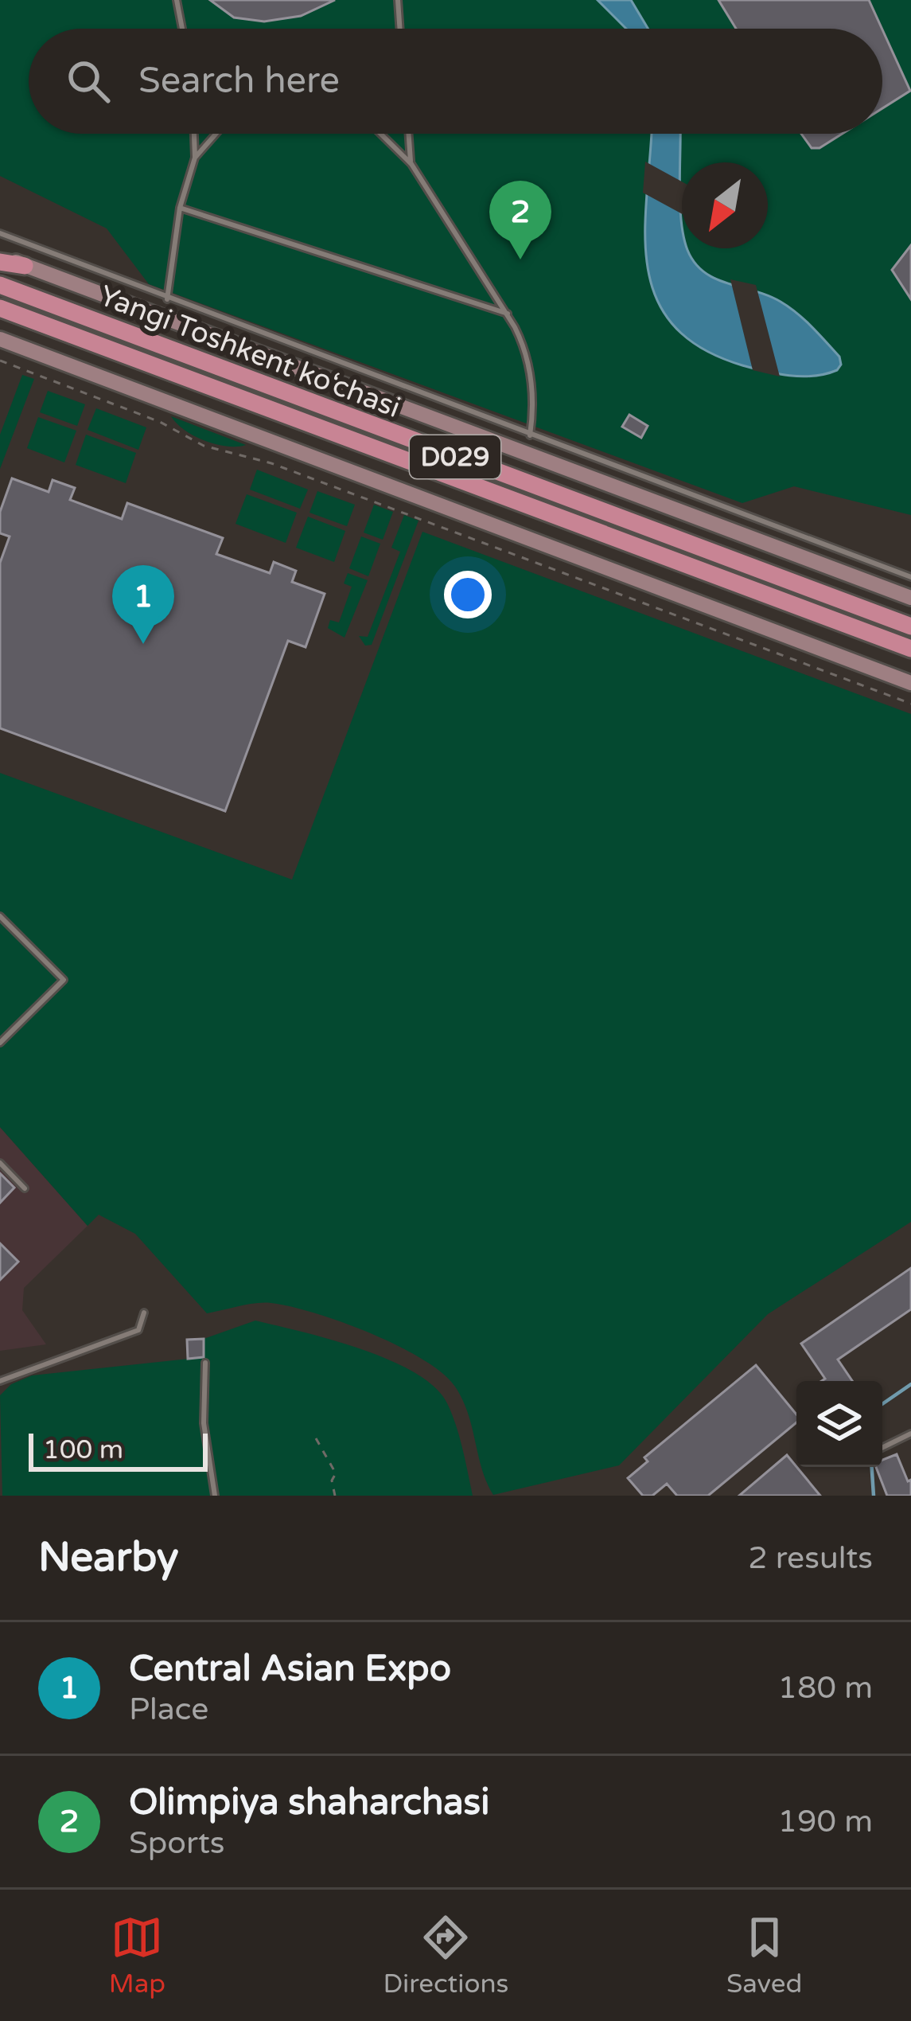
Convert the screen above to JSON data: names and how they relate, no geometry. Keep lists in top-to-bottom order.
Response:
{
  "streets": {
    "highway": ["Yangi Toshkent ko‘chasi", "D029"]
  },
  "scale_bar": "100 m",
  "north": "bottom left",
  "page": {
    "search": "Search here",
    "pins": ["2", "1"],
    "scale": "100 m",
    "heading": ["Nearby", "2 results"],
    "list": [
      {
        "mark": "1",
        "name": "Central Asian Expo",
        "note": "Place",
        "value": "180 m"
      },
      {
        "mark": "2",
        "name": "Olimpiya shaharchasi",
        "note": "Sports",
        "value": "190 m"
      }
    ],
    "nav": ["Map", "Directions", "Saved"]
  }
}
